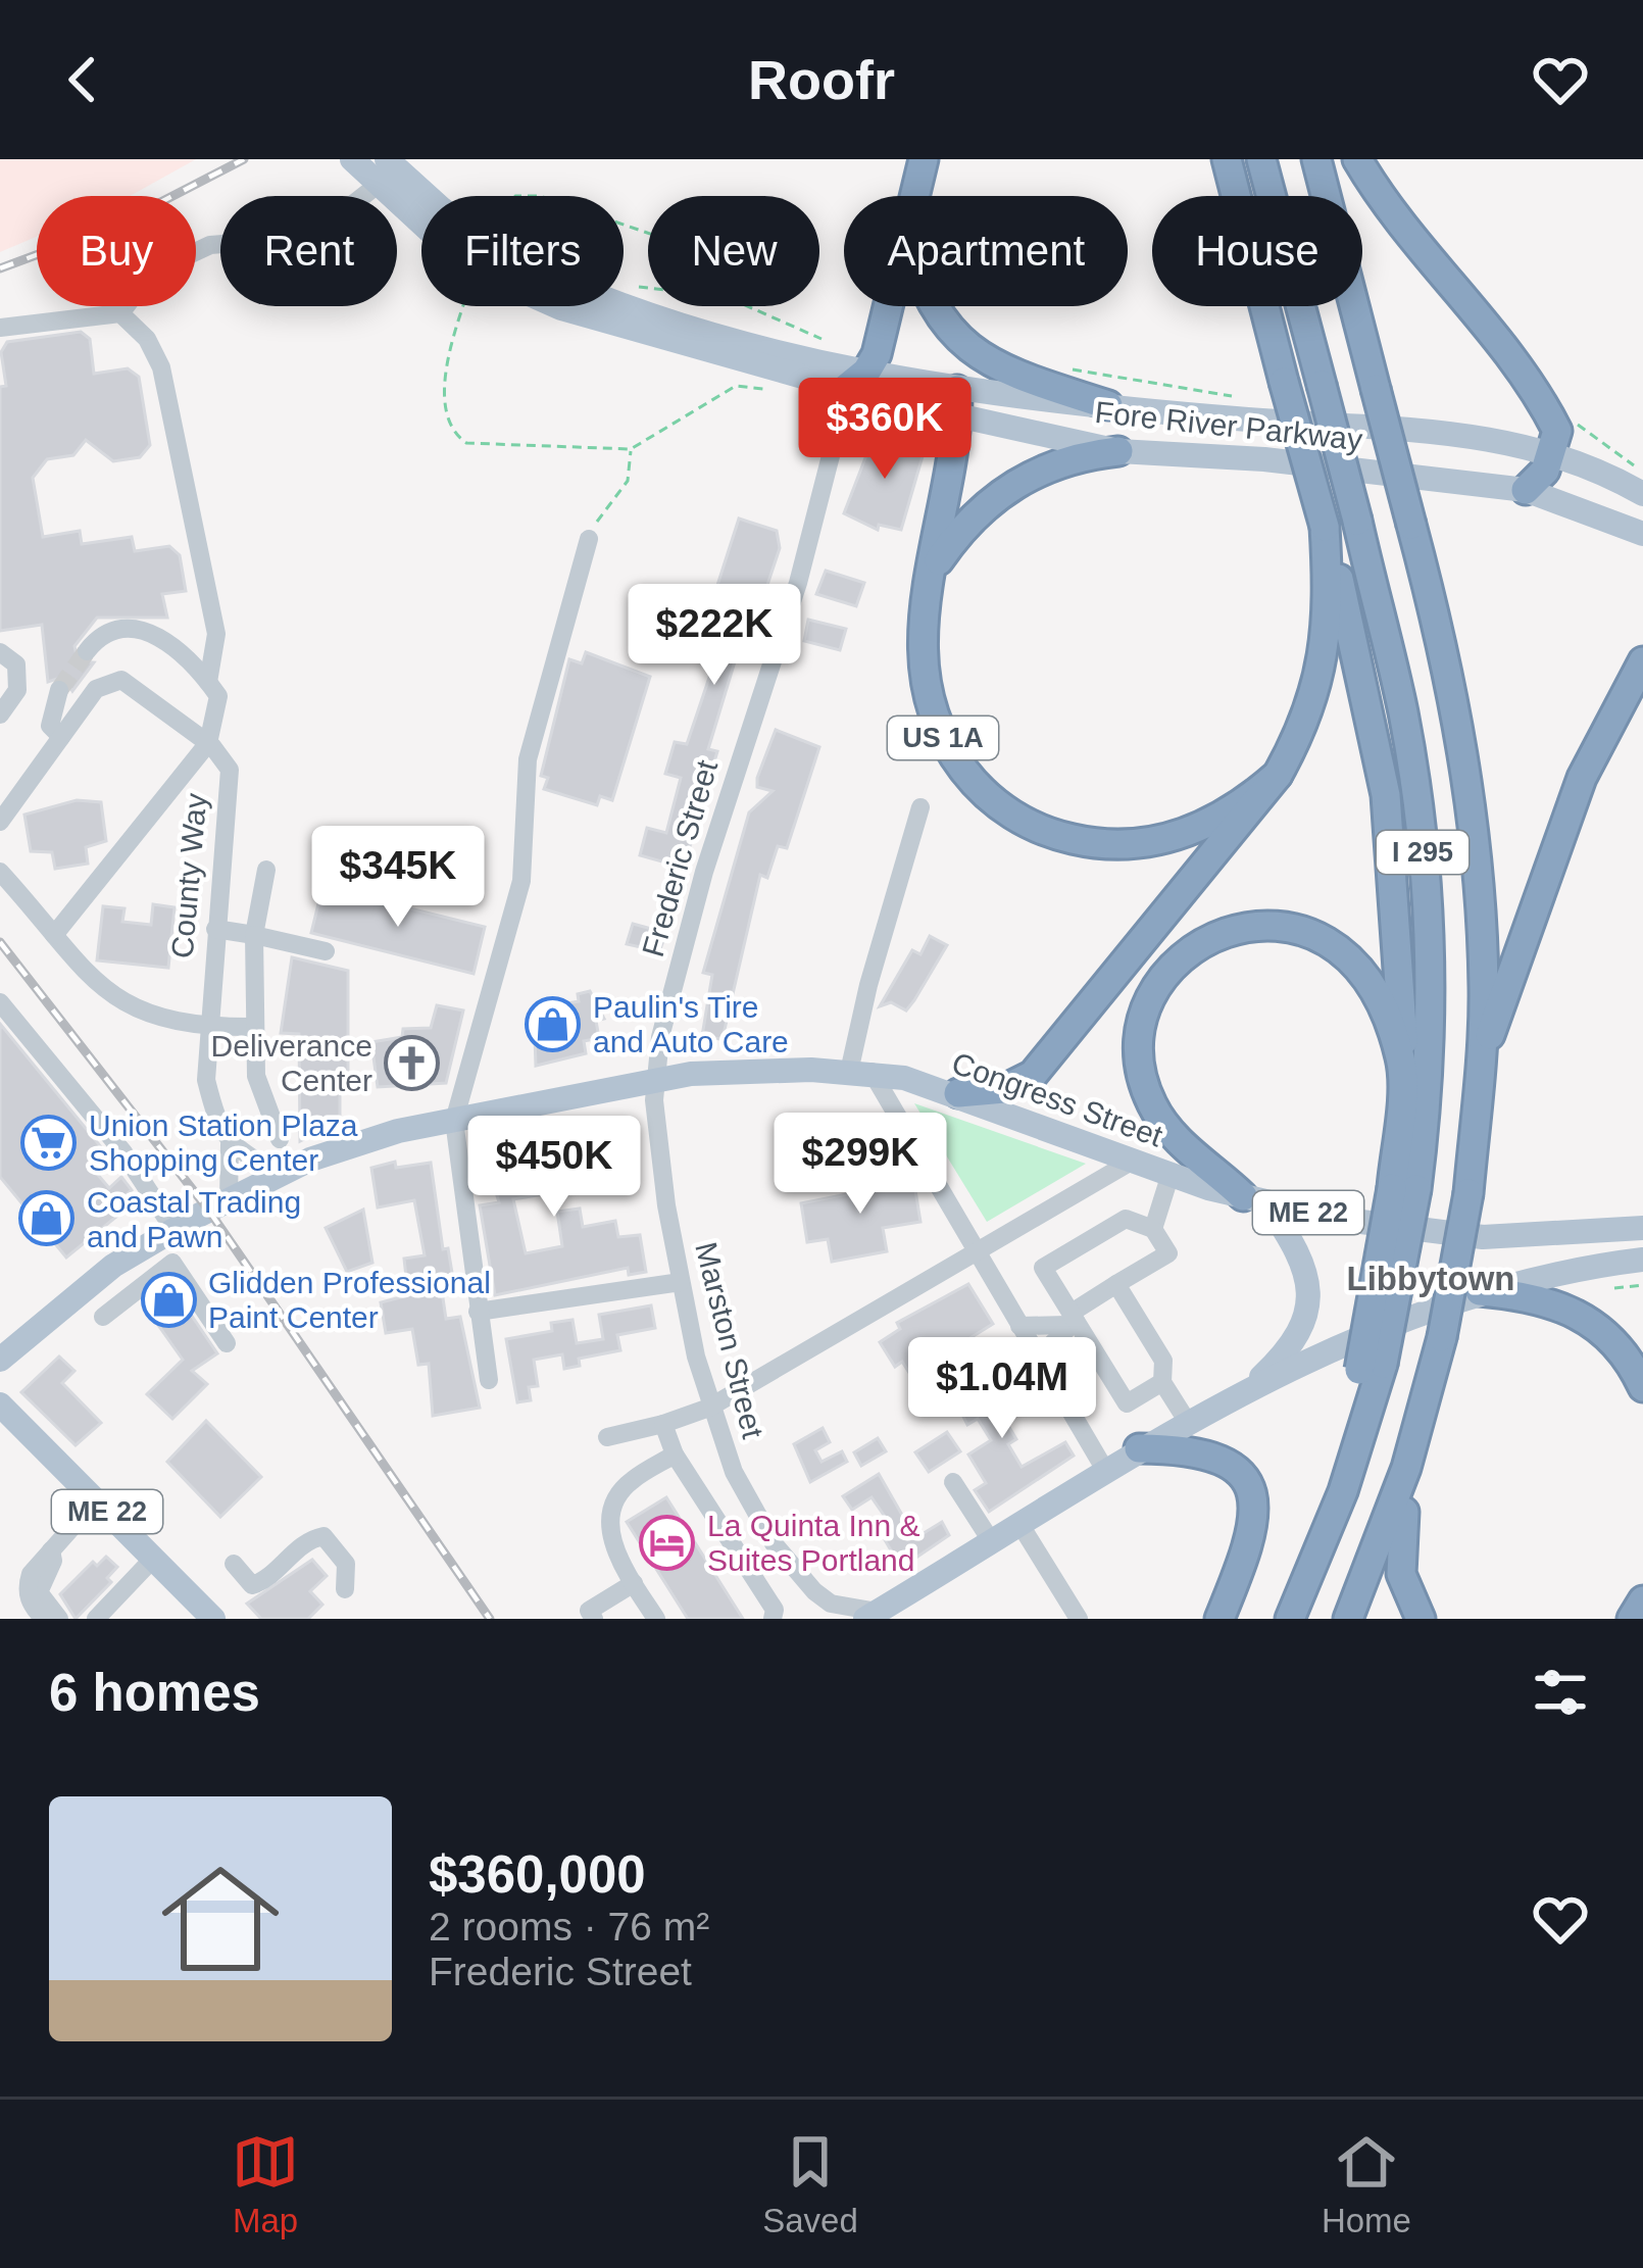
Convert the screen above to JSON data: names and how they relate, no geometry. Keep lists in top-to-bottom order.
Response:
{
  "streets": {
    "highway": ["US 1A", "I 295"],
    "main road": ["Fore River Parkway", "Congress Street", "ME 22"],
    "street": ["Frederic Street", "County Way", "Marston Street"]
  },
  "crossings": [
    ["Fore River Parkway", "US 1A"],
    ["Frederic Street", "Congress Street"],
    ["Frederic Street", "Marston Street"],
    ["County Way", "Congress Street"],
    ["Congress Street", "Marston Street"]
  ],
  "districts": ["Libbytown"],
  "places": {
    "shop": ["Paulin's Tire and Auto Care", "Coastal Trading and Pawn", "Glidden Professional Paint Center"],
    "church": ["Deliverance Center"],
    "supermarket": ["Union Station Plaza Shopping Center"],
    "hotel": ["La Quinta Inn & Suites Portland"]
  },
  "page": {
    "header": "Roofr",
    "chip": [
      "Buy",
      "Rent",
      "Filters",
      "New",
      "Apartment",
      "House"
    ],
    "price": [
      "$360K",
      "$222K",
      "$345K",
      "$299K",
      "$450K",
      "$1.04M"
    ],
    "heading": "6 homes",
    "list": [
      {
        "name": "$360,000",
        "note": "2 rooms · 76 m² · Frederic Street"
      }
    ],
    "tabs": ["Map", "Saved", "Home"]
  }
}
